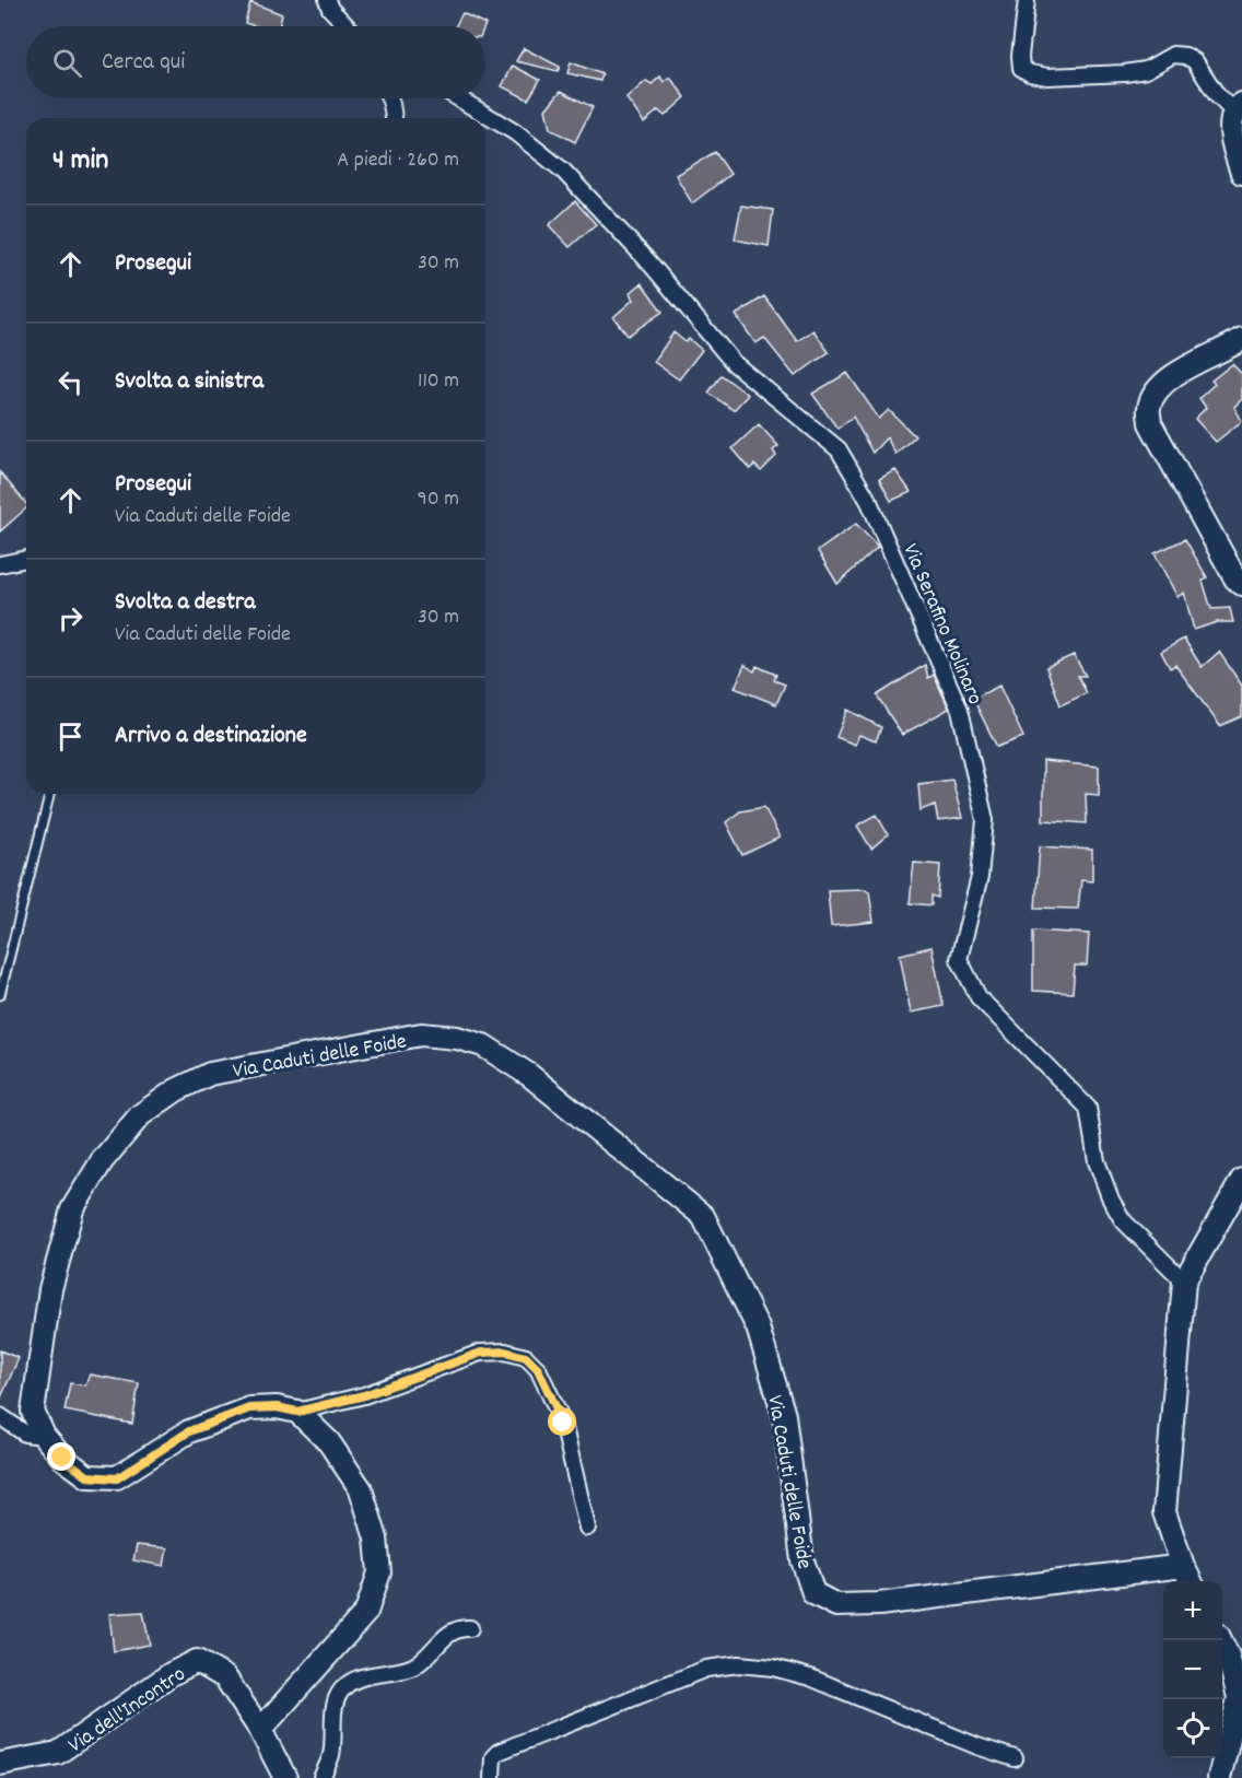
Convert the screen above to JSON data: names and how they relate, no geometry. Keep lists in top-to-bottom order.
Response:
{
  "streets": {
    "street": ["Via Serafino Molinaro", "Via Caduti delle Foide", "Via dell'Incontro"]
  },
  "page": {
    "search": "Cerca qui",
    "heading": ["4 min", "A piedi · 260 m"],
    "list": [
      ["Prosegui", "30 m"],
      ["Svolta a sinistra", "110 m"],
      ["Prosegui", "Via Caduti delle Foide", "90 m"],
      ["Svolta a destra", "Via Caduti delle Foide", "30 m"],
      "Arrivo a destinazione"
    ],
    "map_buttons": ["+", "−"]
  }
}
